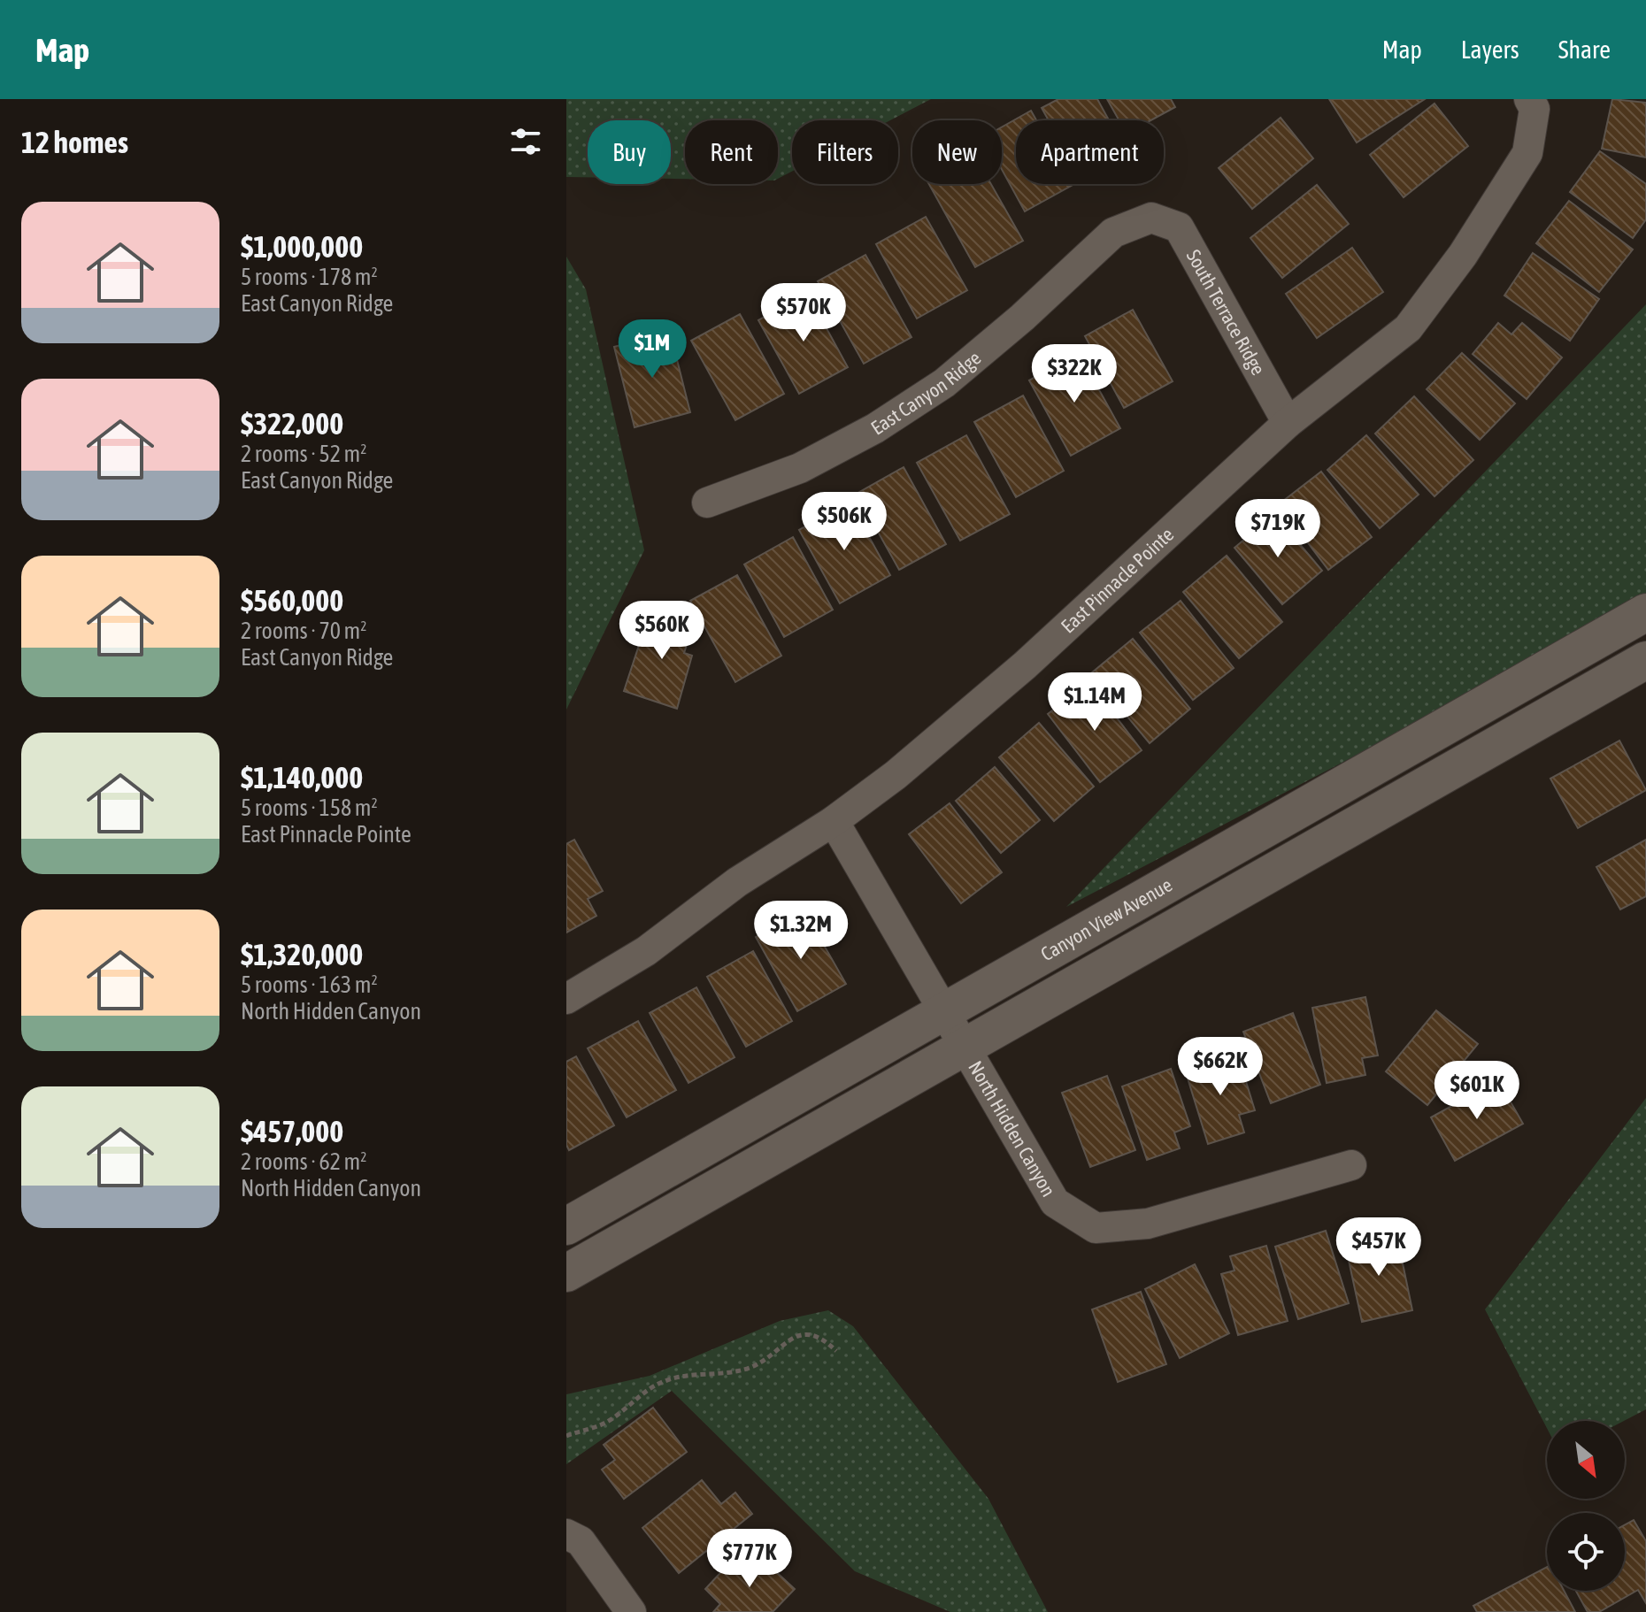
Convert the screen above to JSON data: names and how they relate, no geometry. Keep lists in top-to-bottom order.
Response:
{
  "streets": {
    "street": [
      "South Terrace Ridge",
      "East Canyon Ridge",
      "East Pinnacle Pointe",
      "Canyon View Avenue",
      "North Hidden Canyon"
    ]
  },
  "crossings": [
    ["South Terrace Ridge", "East Canyon Ridge"],
    ["South Terrace Ridge", "East Pinnacle Pointe"],
    ["East Pinnacle Pointe", "North Hidden Canyon"],
    ["Canyon View Avenue", "North Hidden Canyon"]
  ],
  "north": "bottom right",
  "page": {
    "header": "Map",
    "nav": ["Map", "Layers", "Share"],
    "heading": "12 homes",
    "chip": [
      "Buy",
      "Rent",
      "Filters",
      "New",
      "Apartment"
    ],
    "list": [
      {
        "name": "$1,000,000",
        "note": "5 rooms · 178 m² · East Canyon Ridge"
      },
      {
        "name": "$322,000",
        "note": "2 rooms · 52 m² · East Canyon Ridge"
      },
      {
        "name": "$560,000",
        "note": "2 rooms · 70 m² · East Canyon Ridge"
      },
      {
        "name": "$1,140,000",
        "note": "5 rooms · 158 m² · East Pinnacle Pointe"
      },
      {
        "name": "$1,320,000",
        "note": "5 rooms · 163 m² · North Hidden Canyon"
      },
      {
        "name": "$457,000",
        "note": "2 rooms · 62 m² · North Hidden Canyon"
      }
    ],
    "price": [
      "$570K",
      "$1M",
      "$322K",
      "$506K",
      "$719K",
      "$560K",
      "$1.14M",
      "$1.32M",
      "$662K",
      "$601K",
      "$457K",
      "$777K"
    ]
  }
}
